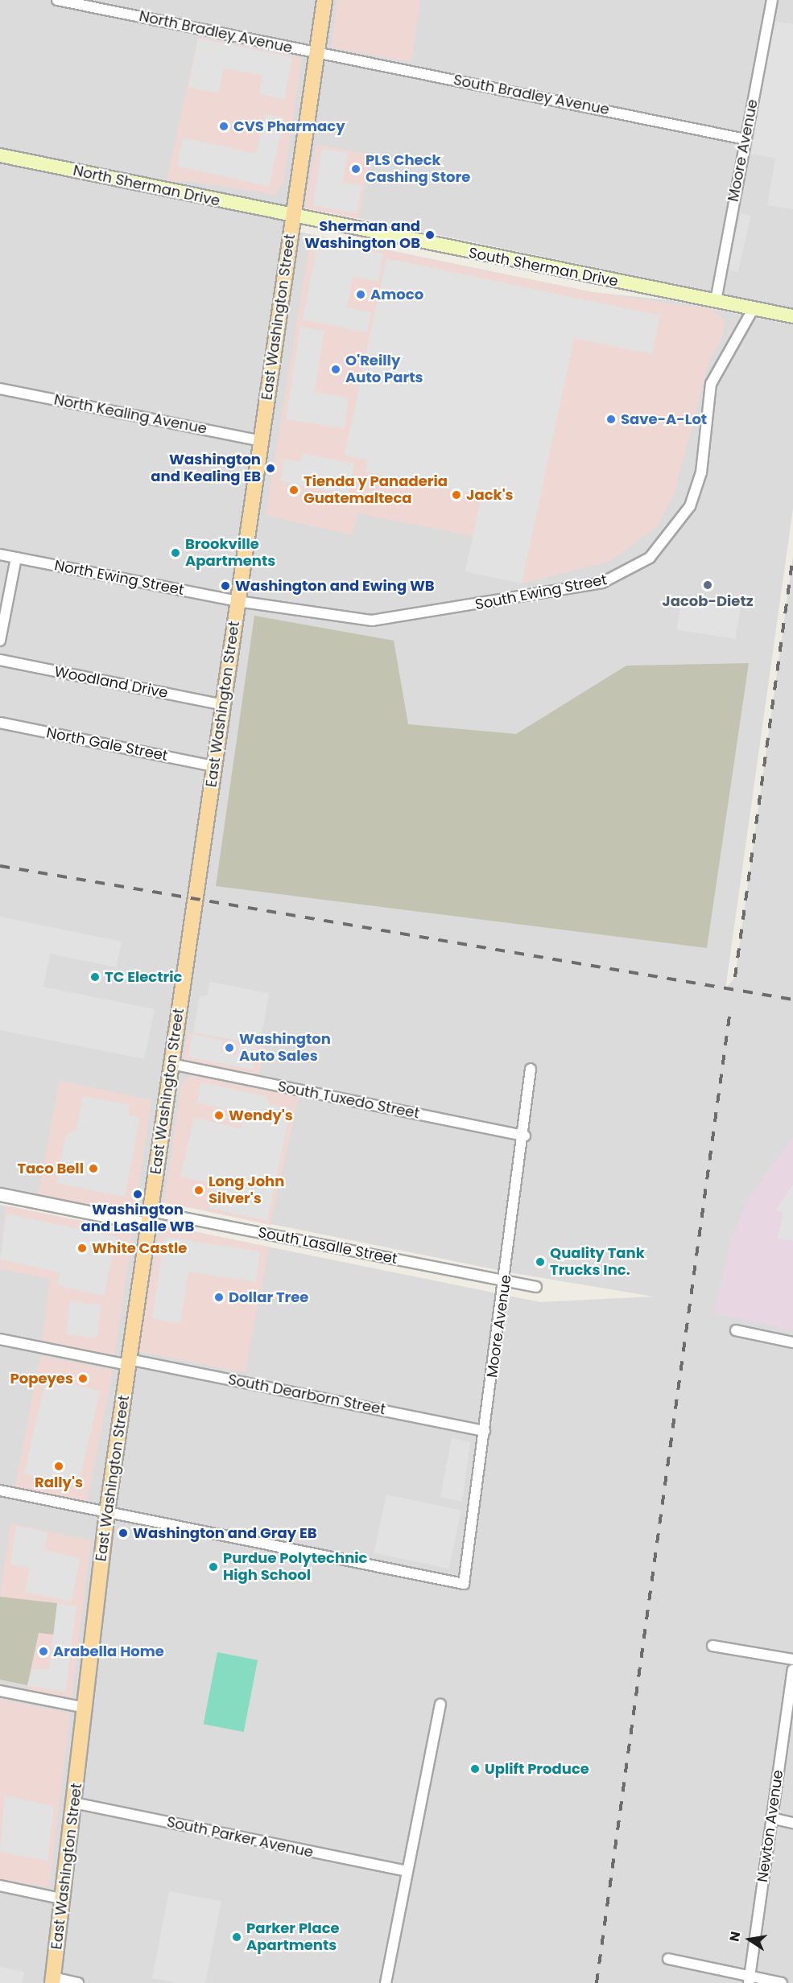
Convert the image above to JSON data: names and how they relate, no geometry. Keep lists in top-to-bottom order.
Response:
{
  "streets": {
    "main road": ["North Sherman Drive", "South Sherman Drive", "East Washington Street"],
    "street": [
      "North Bradley Avenue",
      "South Bradley Avenue",
      "Moore Avenue",
      "North Kealing Avenue",
      "North Ewing Street",
      "South Ewing Street",
      "Woodland Drive",
      "North Gale Street",
      "South Tuxedo Street",
      "South Lasalle Street",
      "South Dearborn Street",
      "Newton Avenue",
      "South Parker Avenue"
    ]
  },
  "crossings": [
    ["North Bradley Avenue", "South Bradley Avenue"],
    ["North Bradley Avenue", "East Washington Street"],
    ["South Bradley Avenue", "Moore Avenue"],
    ["South Bradley Avenue", "East Washington Street"],
    ["Moore Avenue", "South Sherman Drive"],
    ["Moore Avenue", "East Washington Street"],
    ["Moore Avenue", "South Tuxedo Street"],
    ["Moore Avenue", "South Lasalle Street"],
    ["Moore Avenue", "South Dearborn Street"],
    ["North Sherman Drive", "South Sherman Drive"],
    ["North Sherman Drive", "East Washington Street"],
    ["South Sherman Drive", "East Washington Street"],
    ["South Sherman Drive", "South Ewing Street"],
    ["East Washington Street", "North Kealing Avenue"],
    ["East Washington Street", "North Ewing Street"],
    ["East Washington Street", "South Ewing Street"],
    ["East Washington Street", "Woodland Drive"],
    ["East Washington Street", "North Gale Street"],
    ["East Washington Street", "South Tuxedo Street"],
    ["East Washington Street", "South Lasalle Street"],
    ["East Washington Street", "South Dearborn Street"],
    ["East Washington Street", "South Parker Avenue"],
    ["North Ewing Street", "South Ewing Street"]
  ],
  "places": [
    "CVS Pharmacy",
    "PLS Check Cashing Store",
    "Sherman and Washington OB",
    "Amoco",
    "O'Reilly Auto Parts",
    "Save-A-Lot",
    "Washington and Kealing EB",
    "Tienda y Panaderia Guatemalteca",
    "Jack's",
    "Brookville Apartments",
    "Jacob-Dietz",
    "Washington and Ewing WB",
    "TC Electric",
    "Washington Auto Sales",
    "Wendy's",
    "Taco Bell",
    "Long John Silver's",
    "Washington and LaSalle WB",
    "White Castle",
    "Quality Tank Trucks Inc.",
    "Dollar Tree",
    "Popeyes",
    "Rally's",
    "Washington and Gray EB",
    "Purdue Polytechnic High School",
    "Arabella Home",
    "Uplift Produce",
    "Parker Place Apartments"
  ],
  "north": "left"
}
